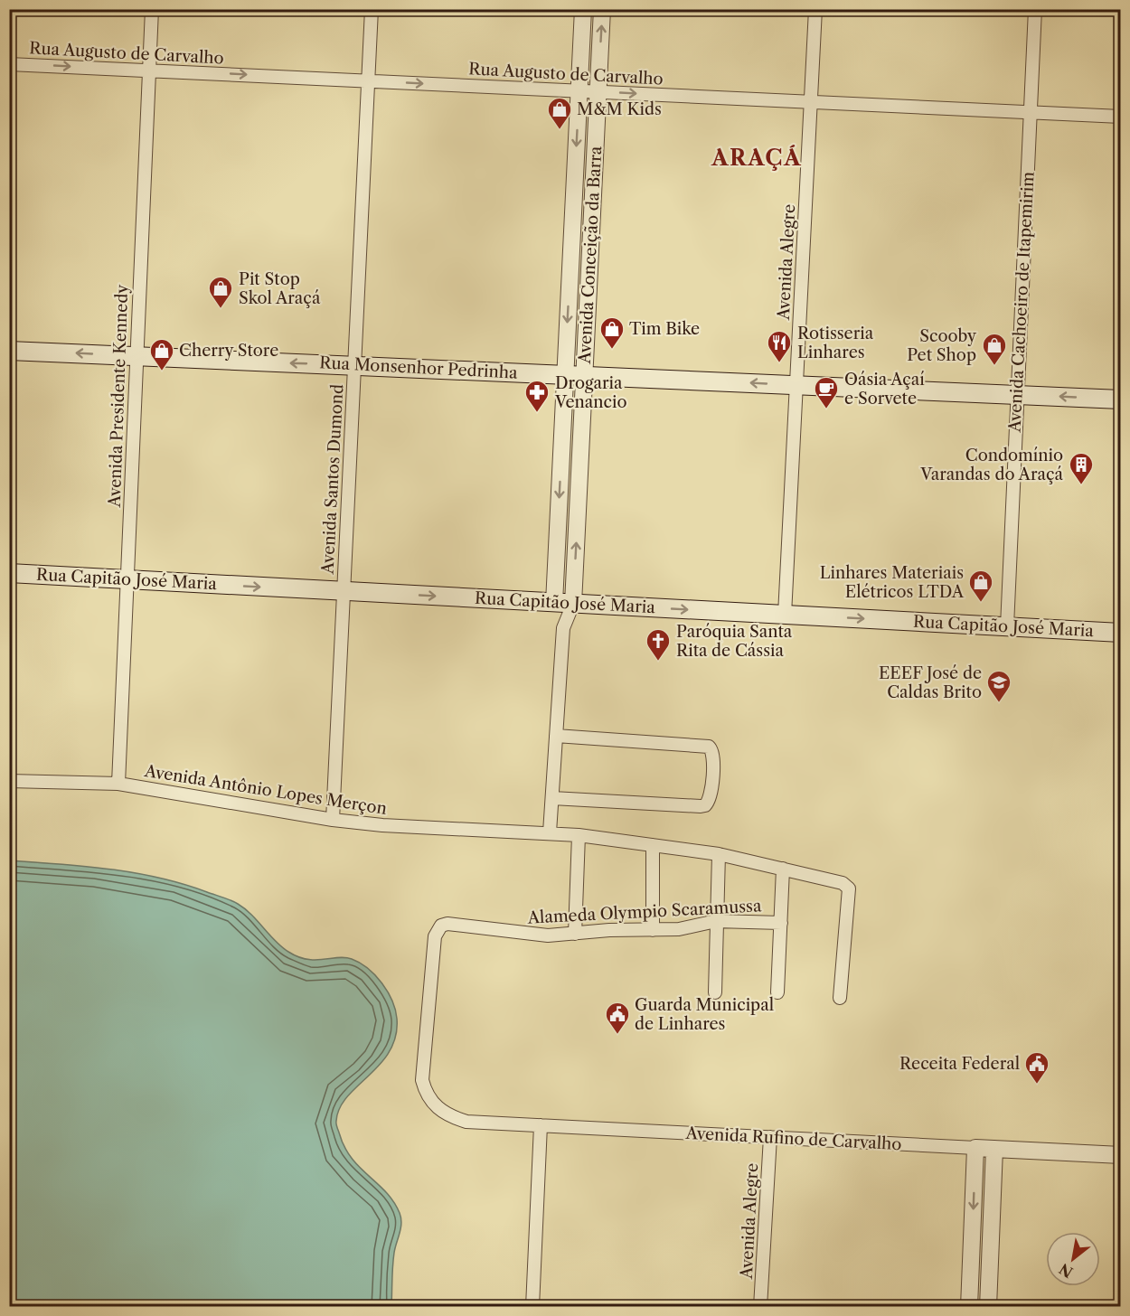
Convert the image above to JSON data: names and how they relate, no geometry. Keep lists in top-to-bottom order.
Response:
{
  "streets": {
    "main road": ["Rua Monsenhor Pedrinha", "Rua Capitão José Maria"],
    "street": [
      "Rua Augusto de Carvalho",
      "Avenida Conceição da Barra",
      "Avenida Alegre",
      "Avenida Cachoeiro de Itapemirim",
      "Avenida Presidente Kennedy",
      "Avenida Santos Dumond",
      "Avenida Antônio Lopes Merçon",
      "Alameda Olympio Scaramussa",
      "Avenida Rufino de Carvalho"
    ]
  },
  "crossings": [
    ["Rua Augusto de Carvalho", "Avenida Conceição da Barra"],
    ["Rua Augusto de Carvalho", "Avenida Alegre"],
    ["Rua Augusto de Carvalho", "Avenida Cachoeiro de Itapemirim"],
    ["Rua Augusto de Carvalho", "Avenida Presidente Kennedy"],
    ["Rua Augusto de Carvalho", "Avenida Santos Dumond"],
    ["Avenida Conceição da Barra", "Rua Monsenhor Pedrinha"],
    ["Avenida Conceição da Barra", "Rua Capitão José Maria"],
    ["Avenida Conceição da Barra", "Avenida Antônio Lopes Merçon"],
    ["Avenida Alegre", "Rua Monsenhor Pedrinha"],
    ["Avenida Alegre", "Rua Capitão José Maria"],
    ["Avenida Alegre", "Avenida Rufino de Carvalho"],
    ["Avenida Cachoeiro de Itapemirim", "Rua Monsenhor Pedrinha"],
    ["Avenida Cachoeiro de Itapemirim", "Rua Capitão José Maria"],
    ["Rua Monsenhor Pedrinha", "Avenida Presidente Kennedy"],
    ["Rua Monsenhor Pedrinha", "Avenida Santos Dumond"],
    ["Avenida Presidente Kennedy", "Rua Capitão José Maria"],
    ["Avenida Presidente Kennedy", "Avenida Antônio Lopes Merçon"],
    ["Avenida Santos Dumond", "Rua Capitão José Maria"],
    ["Avenida Santos Dumond", "Avenida Antônio Lopes Merçon"],
    ["Alameda Olympio Scaramussa", "Avenida Rufino de Carvalho"]
  ],
  "one_way": ["Rua Augusto de Carvalho", "Rua Monsenhor Pedrinha", "Rua Capitão José Maria"],
  "districts": ["ARAÇÁ"],
  "places": {
    "shop": [
      "M&M Kids",
      "Pit Stop Skol Araçá",
      "Tim Bike",
      "Scooby Pet Shop",
      "Cherry Store",
      "Linhares Materiais Elétricos LTDA"
    ],
    "restaurant": ["Rotisseria Linhares"],
    "cafe": ["Oásia Açaí e Sorvete"],
    "pharmacy": ["Drogaria Venancio"],
    "building": ["Condomínio Varandas do Araçá"],
    "church": ["Paróquia Santa Rita de Cássia"],
    "school or university": ["EEEF José de Caldas Brito"],
    "public building": ["Guarda Municipal de Linhares", "Receita Federal"]
  },
  "north": "bottom left"
}
